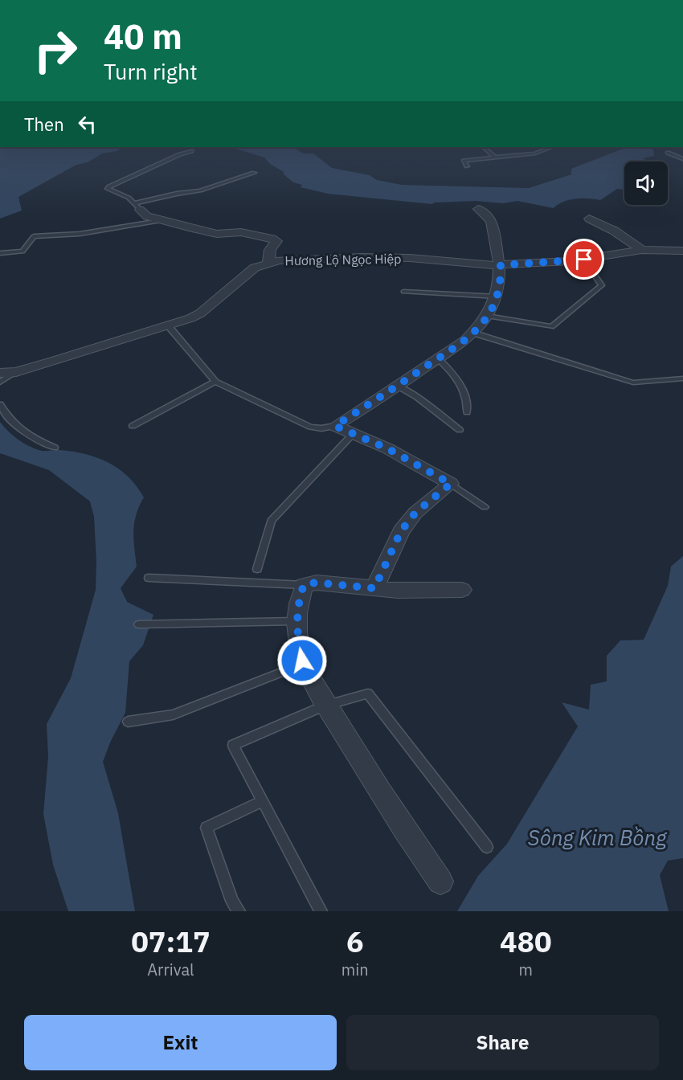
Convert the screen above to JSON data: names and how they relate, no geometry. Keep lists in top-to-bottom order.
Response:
{
  "streets": {
    "street": ["Hương Lộ Ngọc Hiệp"]
  },
  "water": ["Sông Kim Bồng"],
  "page": {
    "turn": ["40 m", "Turn right"],
    "then": "Then",
    "eta": [
      "07:17",
      "Arrival",
      "6",
      "min",
      "480",
      "m"
    ],
    "buttons": ["Exit", "Share"]
  }
}
